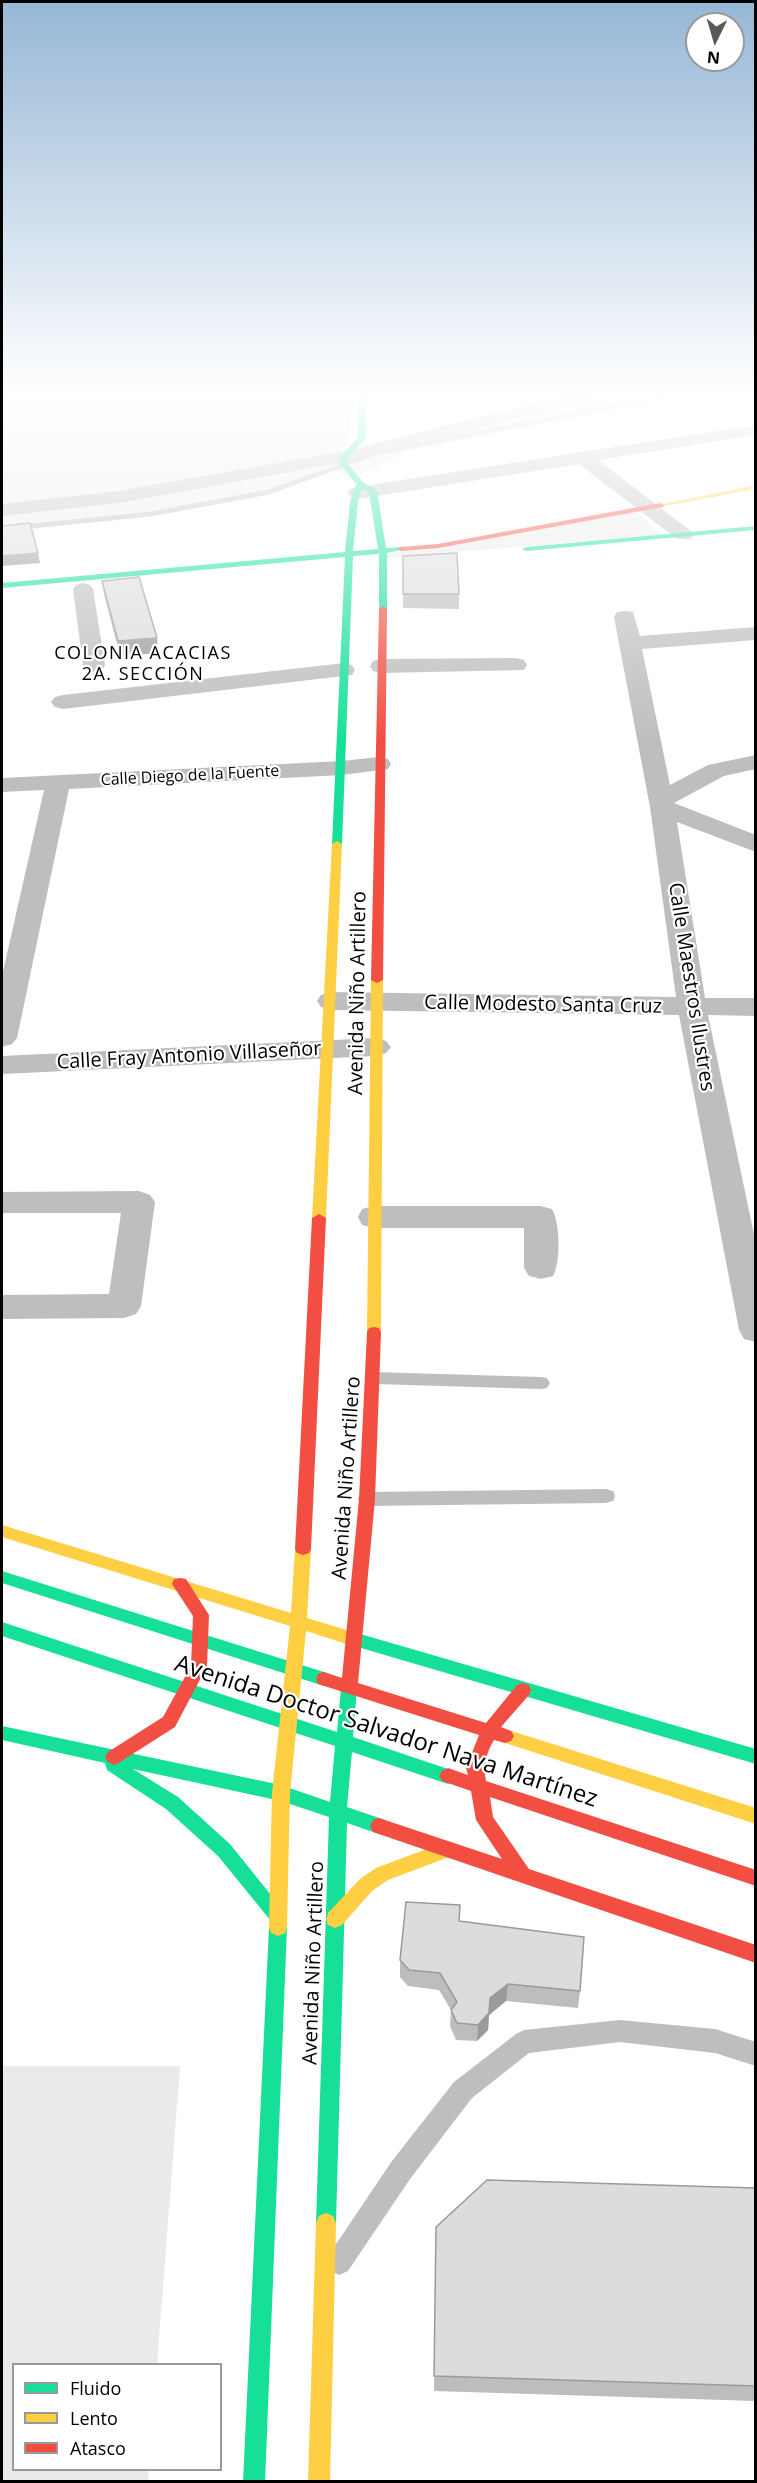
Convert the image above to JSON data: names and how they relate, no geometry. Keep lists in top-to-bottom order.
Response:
{
  "streets": {
    "main road": ["Avenida Niño Artillero", "Avenida Doctor Salvador Nava Martínez"],
    "street": [
      "Calle Diego de la Fuente",
      "Calle Maestros Ilustres",
      "Calle Modesto Santa Cruz",
      "Calle Fray Antonio Villaseñor"
    ]
  },
  "crossings": [
    ["Calle Diego de la Fuente", "Avenida Niño Artillero"],
    ["Calle Maestros Ilustres", "Calle Modesto Santa Cruz"],
    ["Avenida Niño Artillero", "Calle Modesto Santa Cruz"],
    ["Avenida Niño Artillero", "Calle Fray Antonio Villaseñor"]
  ],
  "districts": ["COLONIA ACACIAS 2A. SECCIÓN"],
  "legend": ["Fluido", "Lento", "Atasco"],
  "north": "bottom"
}
